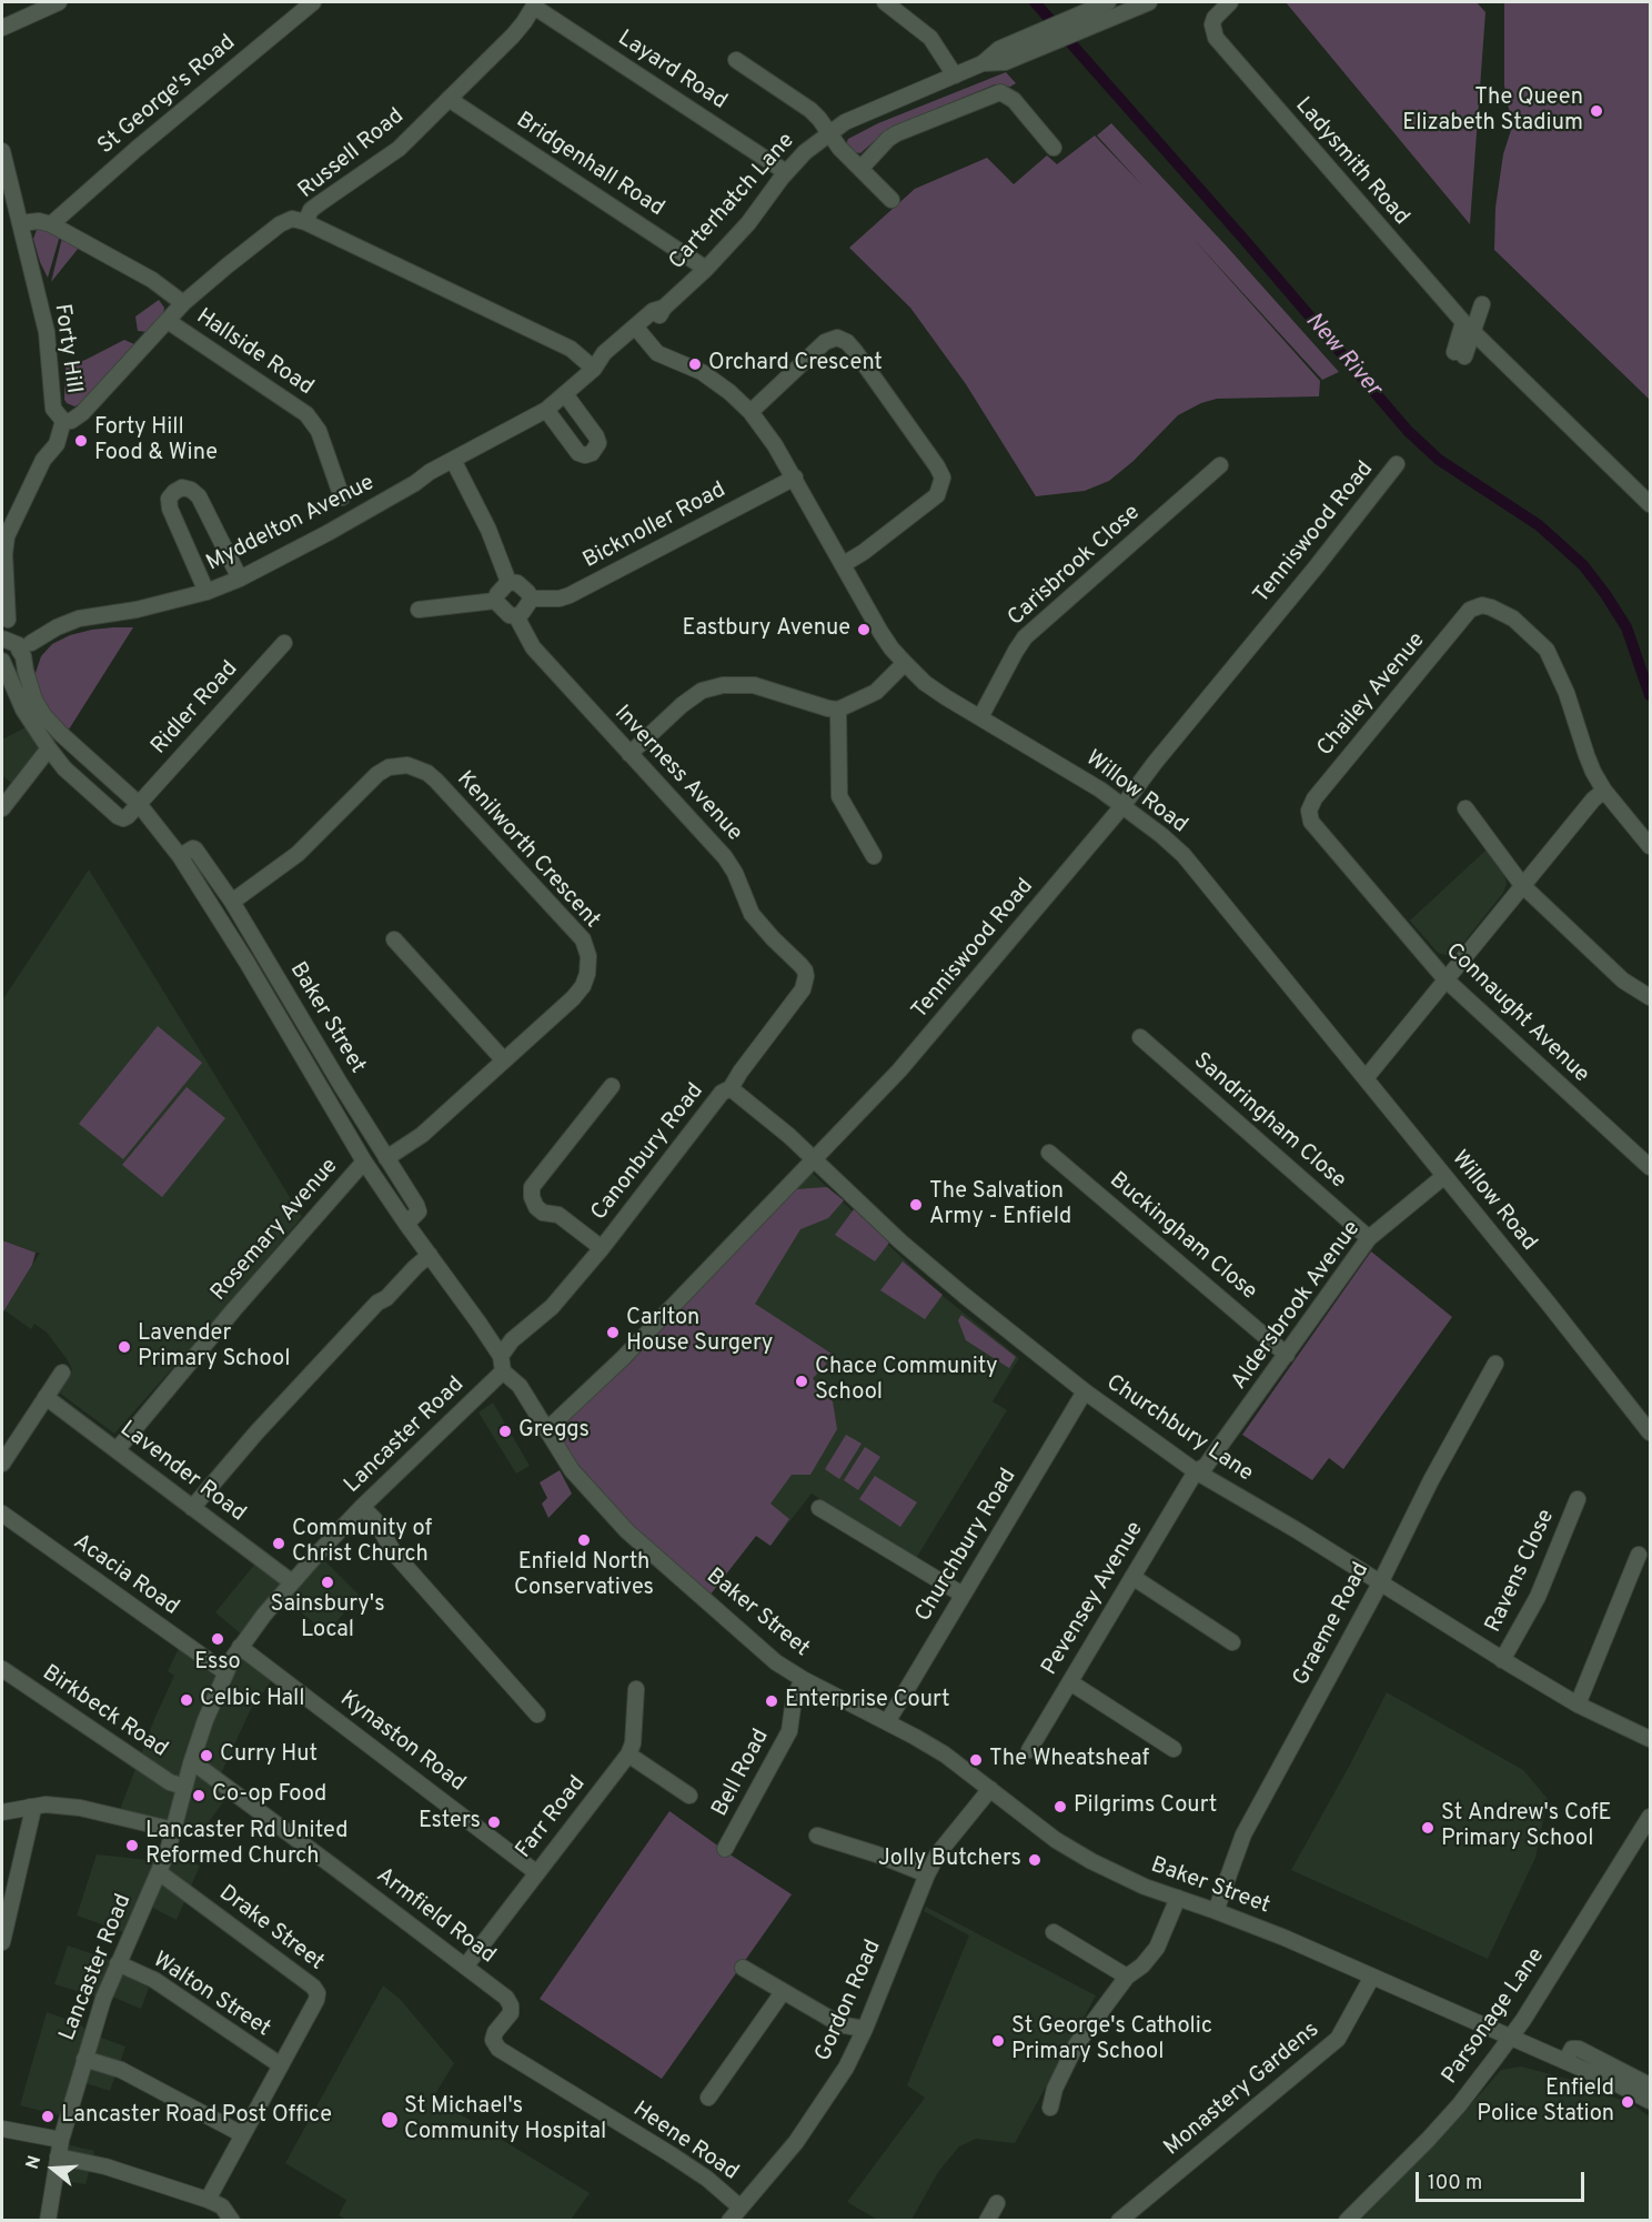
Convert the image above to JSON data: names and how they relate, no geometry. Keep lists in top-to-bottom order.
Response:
{
  "streets": {
    "street": [
      "Layard Road",
      "St George's Road",
      "Russell Road",
      "Ladysmith Road",
      "Bridgenhall Road",
      "Carterhatch Lane",
      "Forty Hill",
      "Hallside Road",
      "Myddelton Avenue",
      "Bicknoller Road",
      "Tenniswood Road",
      "Carisbrook Close",
      "Chailey Avenue",
      "Ridler Road",
      "Inverness Avenue",
      "Willow Road",
      "Kenilworth Crescent",
      "Connaught Avenue",
      "Baker Street",
      "Sandringham Close",
      "Canonbury Road",
      "Rosemary Avenue",
      "Buckingham Close",
      "Aldersbrook Avenue",
      "Churchbury Lane",
      "Lancaster Road",
      "Lavender Road",
      "Churchbury Road",
      "Ravens Close",
      "Acacia Road",
      "Pevensey Avenue",
      "Graeme Road",
      "Birkbeck Road",
      "Kynaston Road",
      "Bell Road",
      "Farr Road",
      "Armfield Road",
      "Drake Street",
      "Walton Street",
      "Gordon Road",
      "Parsonage Lane",
      "Monastery Gardens",
      "Heene Road"
    ]
  },
  "crossings": [
    ["Layard Road", "Russell Road"],
    ["Layard Road", "Carterhatch Lane"],
    ["Russell Road", "Bridgenhall Road"],
    ["Russell Road", "Forty Hill"],
    ["Russell Road", "Hallside Road"],
    ["Bridgenhall Road", "Carterhatch Lane"],
    ["Carterhatch Lane", "Myddelton Avenue"],
    ["Carterhatch Lane", "Willow Road"],
    ["Myddelton Avenue", "Baker Street"],
    ["Bicknoller Road", "Inverness Avenue"],
    ["Bicknoller Road", "Willow Road"],
    ["Tenniswood Road", "Willow Road"],
    ["Tenniswood Road", "Baker Street"],
    ["Tenniswood Road", "Churchbury Lane"],
    ["Carisbrook Close", "Willow Road"],
    ["Chailey Avenue", "Connaught Avenue"],
    ["Ridler Road", "Baker Street"],
    ["Inverness Avenue", "Canonbury Road"],
    ["Willow Road", "Aldersbrook Avenue"],
    ["Kenilworth Crescent", "Baker Street"],
    ["Baker Street", "Canonbury Road"],
    ["Baker Street", "Rosemary Avenue"],
    ["Baker Street", "Lancaster Road"],
    ["Baker Street", "Churchbury Road"],
    ["Baker Street", "Graeme Road"],
    ["Baker Street", "Bell Road"],
    ["Baker Street", "Gordon Road"],
    ["Baker Street", "Parsonage Lane"],
    ["Baker Street", "Monastery Gardens"],
    ["Sandringham Close", "Aldersbrook Avenue"],
    ["Canonbury Road", "Churchbury Lane"],
    ["Canonbury Road", "Lancaster Road"],
    ["Rosemary Avenue", "Lavender Road"],
    ["Buckingham Close", "Aldersbrook Avenue"],
    ["Aldersbrook Avenue", "Churchbury Lane"],
    ["Aldersbrook Avenue", "Pevensey Avenue"],
    ["Churchbury Lane", "Churchbury Road"],
    ["Churchbury Lane", "Ravens Close"],
    ["Churchbury Lane", "Pevensey Avenue"],
    ["Churchbury Lane", "Graeme Road"],
    ["Lancaster Road", "Lavender Road"],
    ["Lancaster Road", "Acacia Road"],
    ["Lancaster Road", "Birkbeck Road"],
    ["Lancaster Road", "Kynaston Road"],
    ["Lancaster Road", "Armfield Road"],
    ["Lancaster Road", "Drake Street"],
    ["Lancaster Road", "Walton Street"],
    ["Kynaston Road", "Farr Road"],
    ["Farr Road", "Armfield Road"],
    ["Armfield Road", "Heene Road"],
    ["Drake Street", "Walton Street"],
    ["Gordon Road", "Heene Road"]
  ],
  "water": ["New River"],
  "places": [
    "The Queen Elizabeth Stadium",
    "Orchard Crescent",
    "Forty Hill Food & Wine",
    "Eastbury Avenue",
    "The Salvation Army - Enfield",
    "Carlton House Surgery",
    "Lavender Primary School",
    "Chace Community School",
    "Greggs",
    "Enfield North Conservatives",
    "Community of Christ Church",
    "Sainsbury's Local",
    "Esso",
    "Celbic Hall",
    "Enterprise Court",
    "Curry Hut",
    "The Wheatsheaf",
    "Co-op Food",
    "Pilgrims Court",
    "Esters",
    "St Andrew's CofE Primary School",
    "Lancaster Rd United Reformed Church",
    "Jolly Butchers",
    "St George's Catholic Primary School",
    "Enfield Police Station",
    "Lancaster Road Post Office",
    "St Michael's Community Hospital"
  ],
  "scale_bar": "100 m",
  "north": "left"
}
